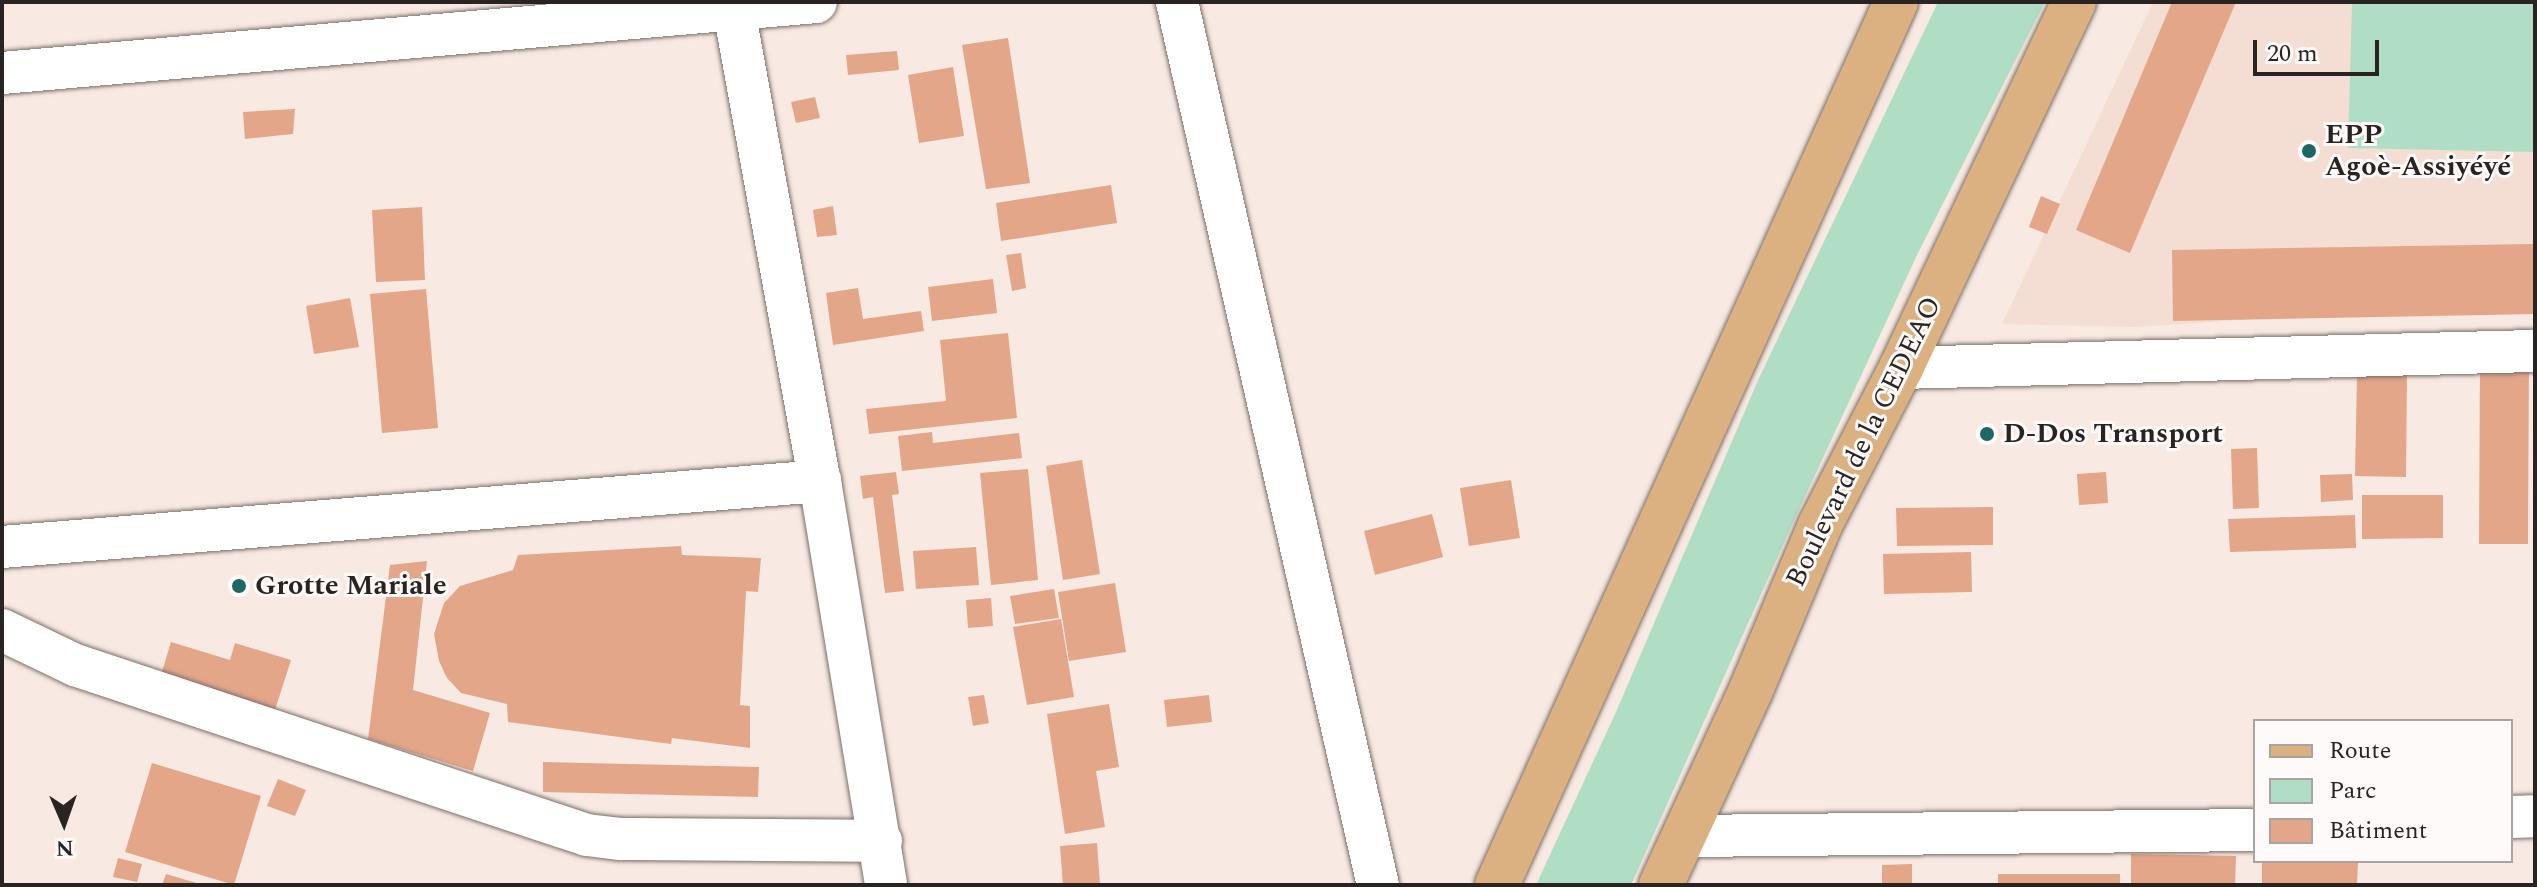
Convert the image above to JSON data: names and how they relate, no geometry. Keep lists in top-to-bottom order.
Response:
{
  "streets": {
    "main road": ["Boulevard de la CEDEAO"]
  },
  "places": ["EPP Agoè-Assiyéyé", "D-Dos Transport", "Grotte Mariale"],
  "legend": ["Route", "Parc", "Bâtiment"],
  "scale_bar": "20 m",
  "north": "bottom"
}
